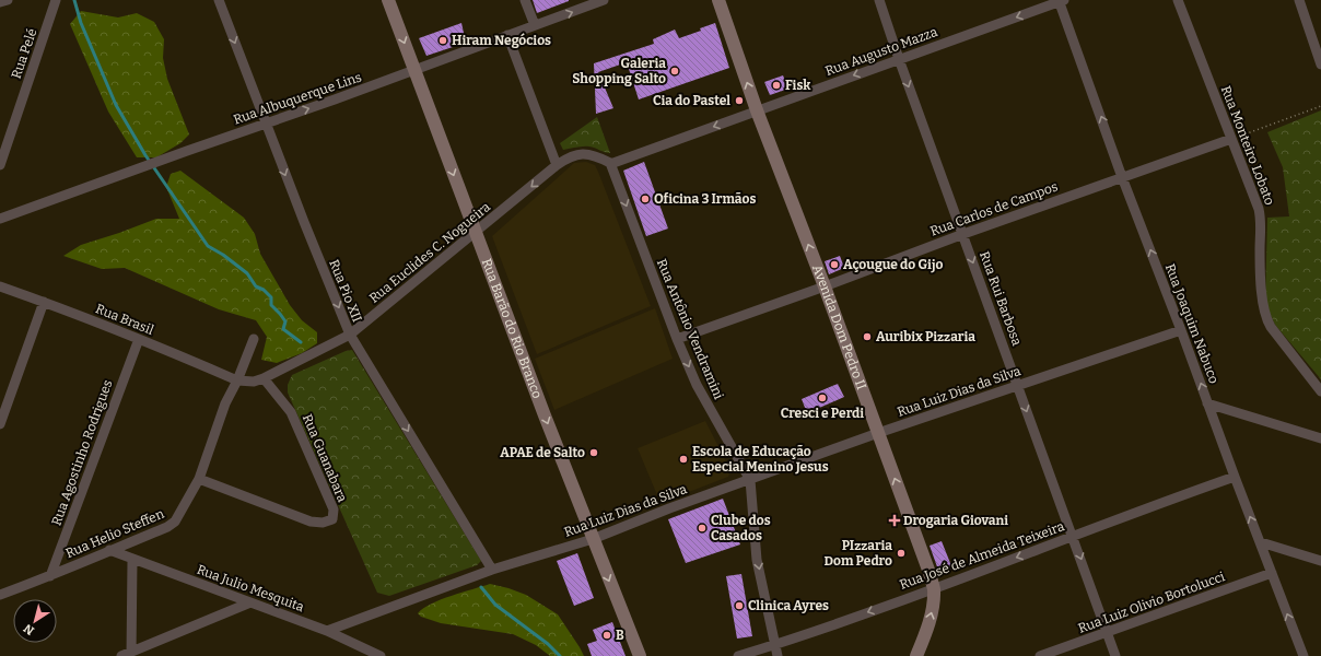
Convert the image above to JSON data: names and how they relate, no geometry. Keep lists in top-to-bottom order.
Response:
{
  "streets": {
    "main road": ["Avenida Dom Pedro II", "Rua Barão do Rio Branco"],
    "street": [
      "Rua Augusto Mazza",
      "Rua Pelé",
      "Rua Albuquerque Lins",
      "Rua Monteiro Lobato",
      "Rua Carlos de Campos",
      "Rua Euclides C. Nogueira",
      "Rua Pio XII",
      "Rua Rui Barbosa",
      "Rua Brasil",
      "Rua Joaquim Nabuco",
      "Rua Antônio Vendramini",
      "Rua Luiz Dias da Silva",
      "Rua Agostinho Rodrigues",
      "Rua Guanabara",
      "Rua Helio Steffen",
      "Rua José de Almeida Teixeira",
      "Rua Julio Mesquita",
      "Rua Luiz Olivio Bortolucci"
    ]
  },
  "crossings": [
    ["Rua Augusto Mazza", "Rua Euclides C. Nogueira"],
    ["Rua Augusto Mazza", "Rua Rui Barbosa"],
    ["Rua Augusto Mazza", "Rua Joaquim Nabuco"],
    ["Rua Augusto Mazza", "Avenida Dom Pedro II"],
    ["Rua Augusto Mazza", "Rua Antônio Vendramini"],
    ["Rua Albuquerque Lins", "Rua Pio XII"],
    ["Rua Albuquerque Lins", "Rua Barão do Rio Branco"],
    ["Rua Monteiro Lobato", "Rua Carlos de Campos"],
    ["Rua Carlos de Campos", "Rua Rui Barbosa"],
    ["Rua Carlos de Campos", "Rua Joaquim Nabuco"],
    ["Rua Carlos de Campos", "Avenida Dom Pedro II"],
    ["Rua Carlos de Campos", "Rua Antônio Vendramini"],
    ["Rua Euclides C. Nogueira", "Rua Pio XII"],
    ["Rua Euclides C. Nogueira", "Rua Brasil"],
    ["Rua Euclides C. Nogueira", "Rua Barão do Rio Branco"],
    ["Rua Euclides C. Nogueira", "Rua Antônio Vendramini"],
    ["Rua Euclides C. Nogueira", "Rua Guanabara"],
    ["Rua Euclides C. Nogueira", "Rua Helio Steffen"],
    ["Rua Pio XII", "Rua Luiz Dias da Silva"],
    ["Rua Rui Barbosa", "Rua Luiz Dias da Silva"],
    ["Rua Rui Barbosa", "Rua José de Almeida Teixeira"],
    ["Rua Rui Barbosa", "Rua Luiz Olivio Bortolucci"],
    ["Rua Brasil", "Rua Agostinho Rodrigues"],
    ["Rua Brasil", "Rua Helio Steffen"],
    ["Rua Joaquim Nabuco", "Rua Luiz Dias da Silva"],
    ["Rua Joaquim Nabuco", "Rua José de Almeida Teixeira"],
    ["Rua Joaquim Nabuco", "Rua Luiz Olivio Bortolucci"],
    ["Avenida Dom Pedro II", "Rua Luiz Dias da Silva"],
    ["Avenida Dom Pedro II", "Rua José de Almeida Teixeira"],
    ["Rua Barão do Rio Branco", "Rua Luiz Dias da Silva"],
    ["Rua Antônio Vendramini", "Rua Luiz Dias da Silva"],
    ["Rua Antônio Vendramini", "Rua José de Almeida Teixeira"],
    ["Rua Luiz Dias da Silva", "Rua Julio Mesquita"],
    ["Rua Agostinho Rodrigues", "Rua Helio Steffen"],
    ["Rua Guanabara", "Rua Helio Steffen"],
    ["Rua Helio Steffen", "Rua Julio Mesquita"]
  ],
  "one_way": [
    "Rua Augusto Mazza",
    "Rua Albuquerque Lins",
    "Rua Pio XII",
    "Rua Rui Barbosa",
    "Rua Joaquim Nabuco",
    "Avenida Dom Pedro II",
    "Rua Barão do Rio Branco",
    "Rua Antônio Vendramini",
    "Rua José de Almeida Teixeira"
  ],
  "places": {
    "other": [
      "Hiram Negócios",
      "Galeria Shopping Salto",
      "Fisk",
      "Cia do Pastel",
      "Oficina 3 Irmãos",
      "Açougue do Gijo",
      "Auribix Pizzaria",
      "Cresci e Perdi",
      "APAE de Salto",
      "Escola de Educação Especial Menino Jesus",
      "Clube dos Casados",
      "PIzzaria Dom Pedro",
      "Clinica Ayres",
      "B"
    ],
    "health": ["Drogaria Giovani"]
  },
  "north": "bottom left"
}
